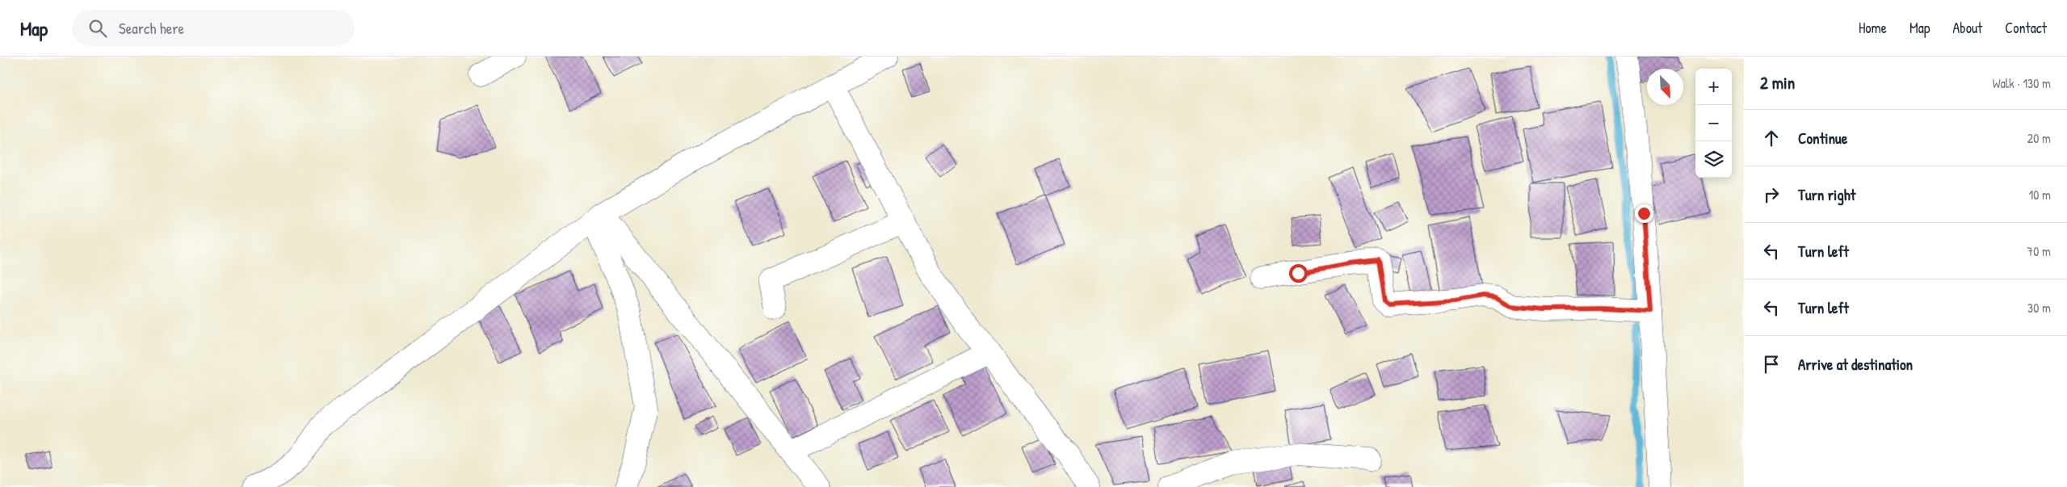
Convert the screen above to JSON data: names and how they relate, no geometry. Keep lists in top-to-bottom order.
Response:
{
  "north": "bottom right",
  "page": {
    "header": "Map",
    "search": "Search here",
    "nav": [
      "Home",
      "Map",
      "About",
      "Contact"
    ],
    "heading": ["2 min", "Walk · 130 m"],
    "map_buttons": ["+", "−"],
    "list": [
      ["Continue", "20 m"],
      ["Turn right", "10 m"],
      ["Turn left", "70 m"],
      ["Turn left", "30 m"],
      "Arrive at destination"
    ]
  }
}
